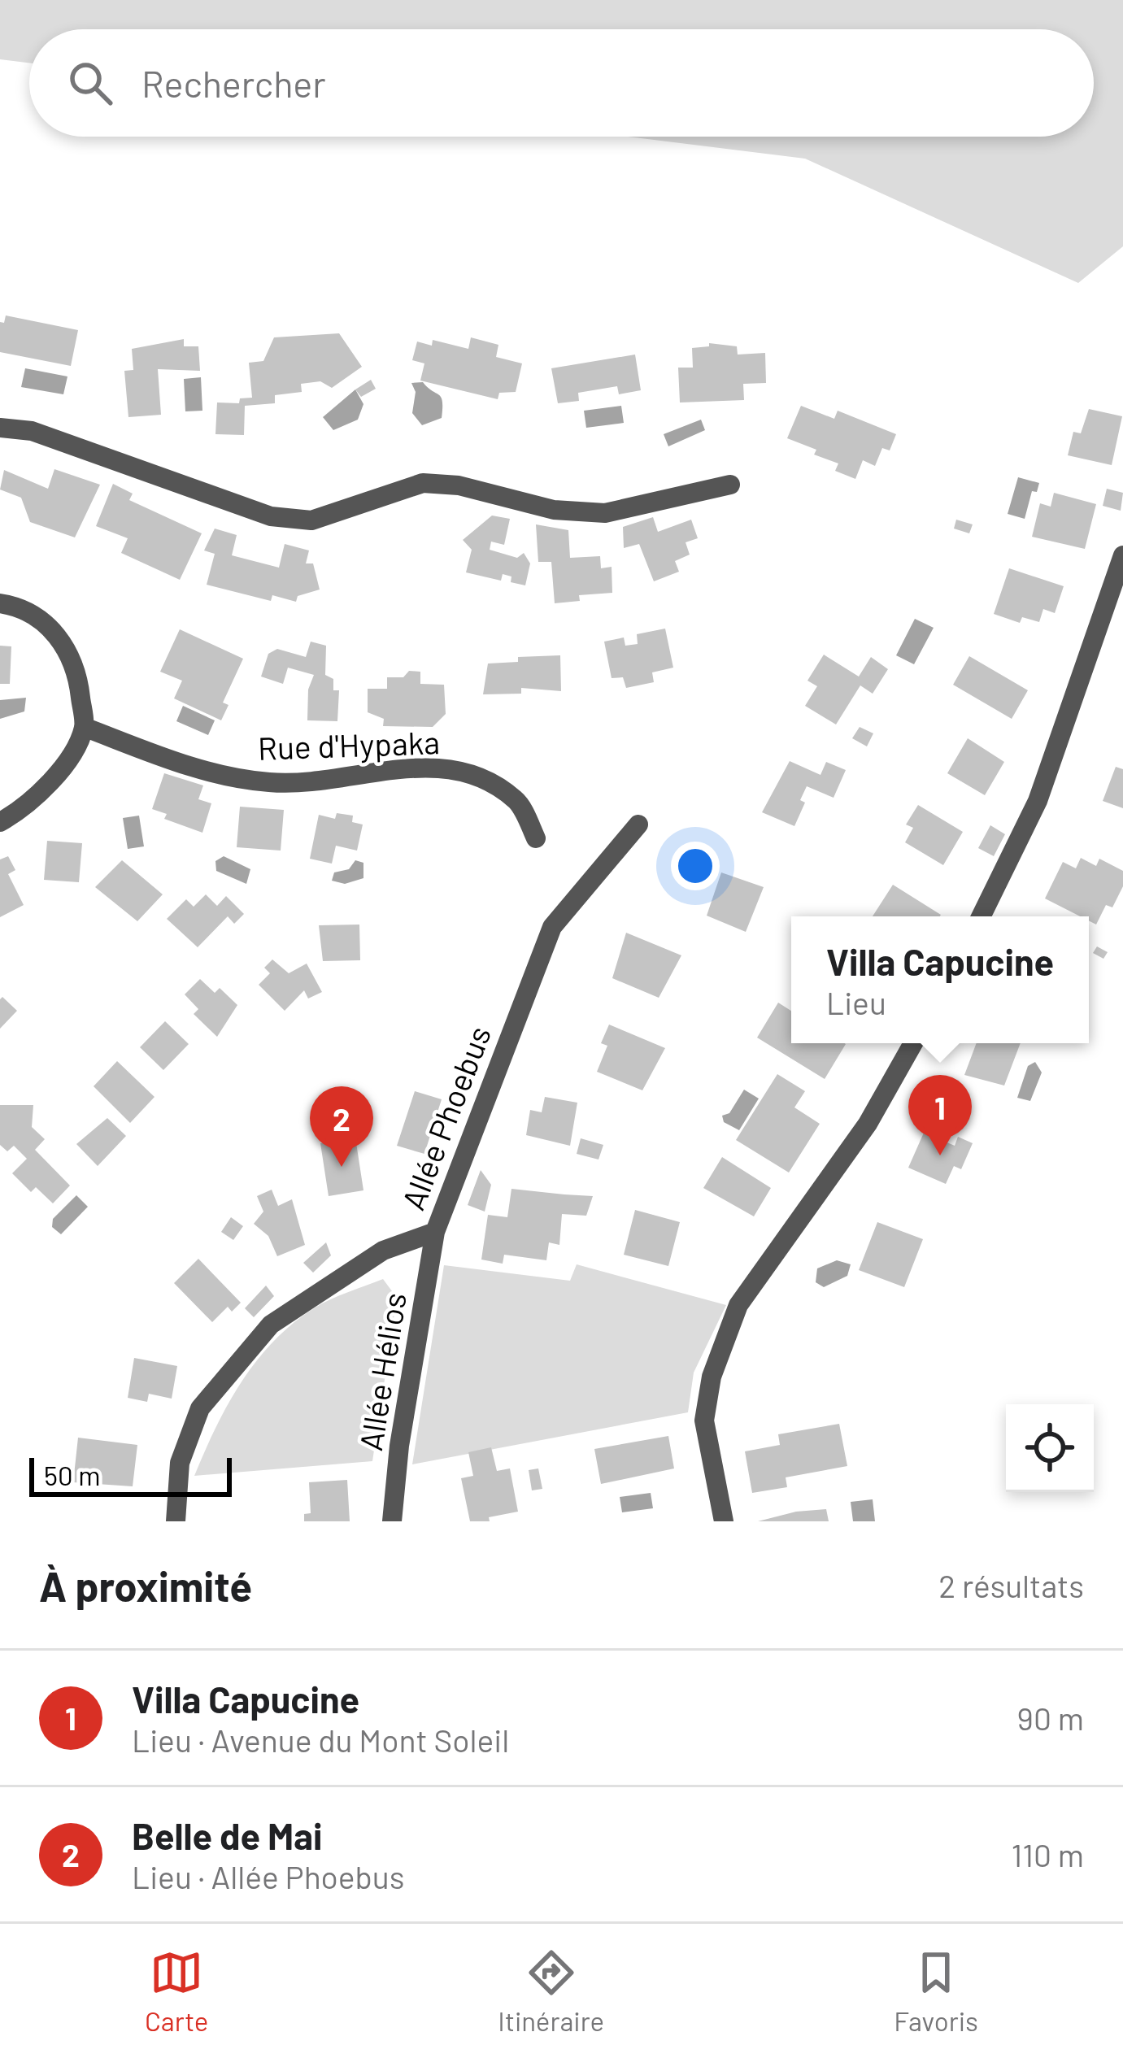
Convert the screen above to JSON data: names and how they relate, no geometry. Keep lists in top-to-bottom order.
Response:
{
  "streets": {
    "street": ["Rue d'Hypaka", "Allée Phoebus", "Allée Hélios"]
  },
  "crossings": [
    ["Allée Phoebus", "Allée Hélios"]
  ],
  "scale_bar": "50 m",
  "page": {
    "search": "Rechercher",
    "popup": ["Villa Capucine", "Lieu"],
    "pins": ["1", "2"],
    "scale": "50 m",
    "heading": ["À proximité", "2 résultats"],
    "list": [
      {
        "mark": "1",
        "name": "Villa Capucine",
        "note": "Lieu · Avenue du Mont Soleil",
        "value": "90 m"
      },
      {
        "mark": "2",
        "name": "Belle de Mai",
        "note": "Lieu · Allée Phoebus",
        "value": "110 m"
      }
    ],
    "nav": ["Carte", "Itinéraire", "Favoris"]
  }
}
